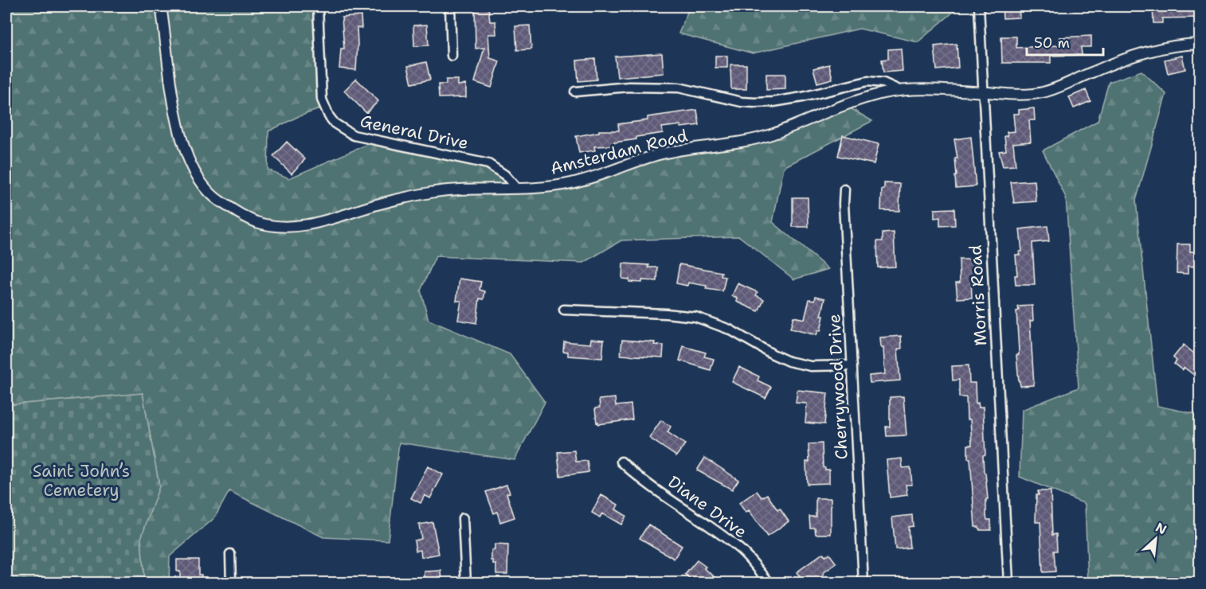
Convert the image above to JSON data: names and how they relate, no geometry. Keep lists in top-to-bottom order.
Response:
{
  "streets": {
    "street": [
      "General Drive",
      "Amsterdam Road",
      "Morris Road",
      "Cherrywood Drive",
      "Diane Drive"
    ]
  },
  "crossings": [
    ["General Drive", "Amsterdam Road"],
    ["Amsterdam Road", "Morris Road"]
  ],
  "parks": ["Saint John’s Cemetery"],
  "scale_bar": "50 m",
  "north": "top right"
}
